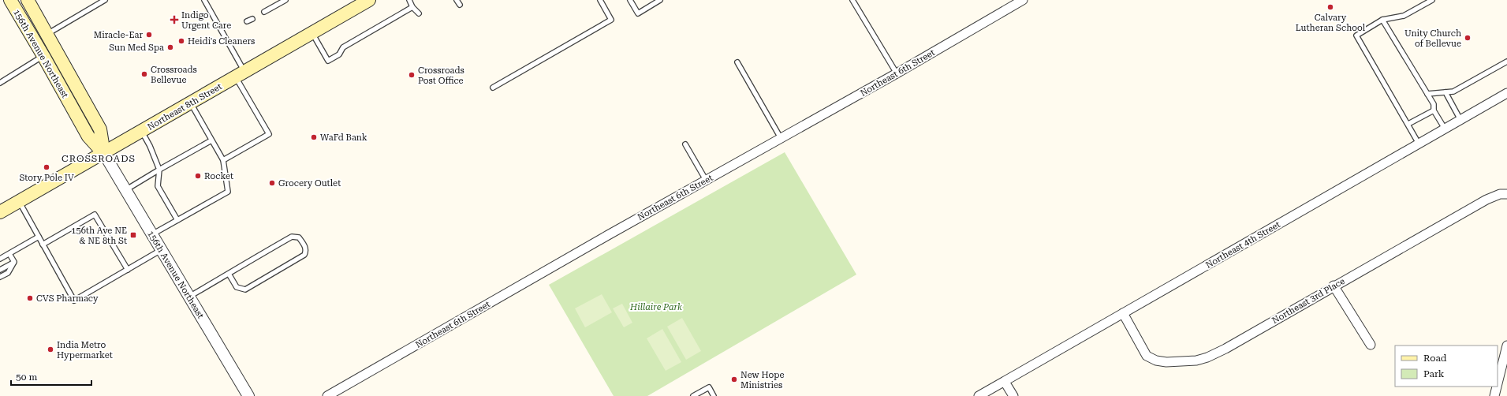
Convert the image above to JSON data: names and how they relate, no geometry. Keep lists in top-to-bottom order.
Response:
{
  "streets": {
    "main road": ["156th Avenue Northeast", "Northeast 8th Street"],
    "street": ["Northeast 6th Street", "Northeast 4th Street", "Northeast 3rd Place"]
  },
  "crossings": [
    ["156th Avenue Northeast", "Northeast 8th Street"],
    ["Northeast 4th Street", "Northeast 3rd Place"]
  ],
  "districts": ["CROSSROADS"],
  "parks": ["Hillaire Park"],
  "places": {
    "other": [
      "Calvary Lutheran School",
      "Miracle-Ear",
      "Unity Church of Bellevue",
      "Heidi's Cleaners",
      "Sun Med Spa",
      "Crossroads Bellevue",
      "Crossroads Post Office",
      "WaFd Bank",
      "Story Pole IV",
      "Rocket",
      "Grocery Outlet",
      "CVS Pharmacy",
      "India Metro Hypermarket",
      "New Hope Ministries"
    ],
    "health": ["Indigo Urgent Care"],
    "transit": ["156th Ave NE & NE 8th St"]
  },
  "legend": ["Road", "Park"],
  "scale_bar": "50 m"
}
